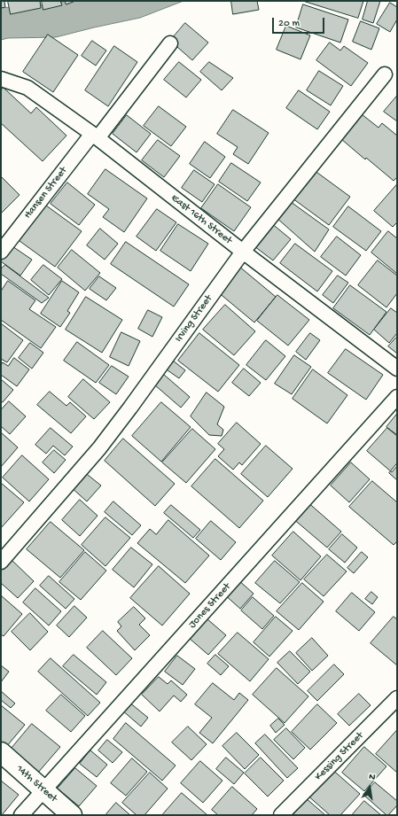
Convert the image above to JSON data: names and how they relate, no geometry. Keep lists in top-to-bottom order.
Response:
{
  "streets": {
    "main road": ["14th Street"],
    "street": [
      "Hansen Street",
      "East 16th Street",
      "Irving Street",
      "Jones Street",
      "Kessing Street"
    ]
  },
  "crossings": [
    ["Hansen Street", "East 16th Street"],
    ["East 16th Street", "Irving Street"],
    ["Jones Street", "14th Street"]
  ],
  "scale_bar": "20 m",
  "north": "top"
}
